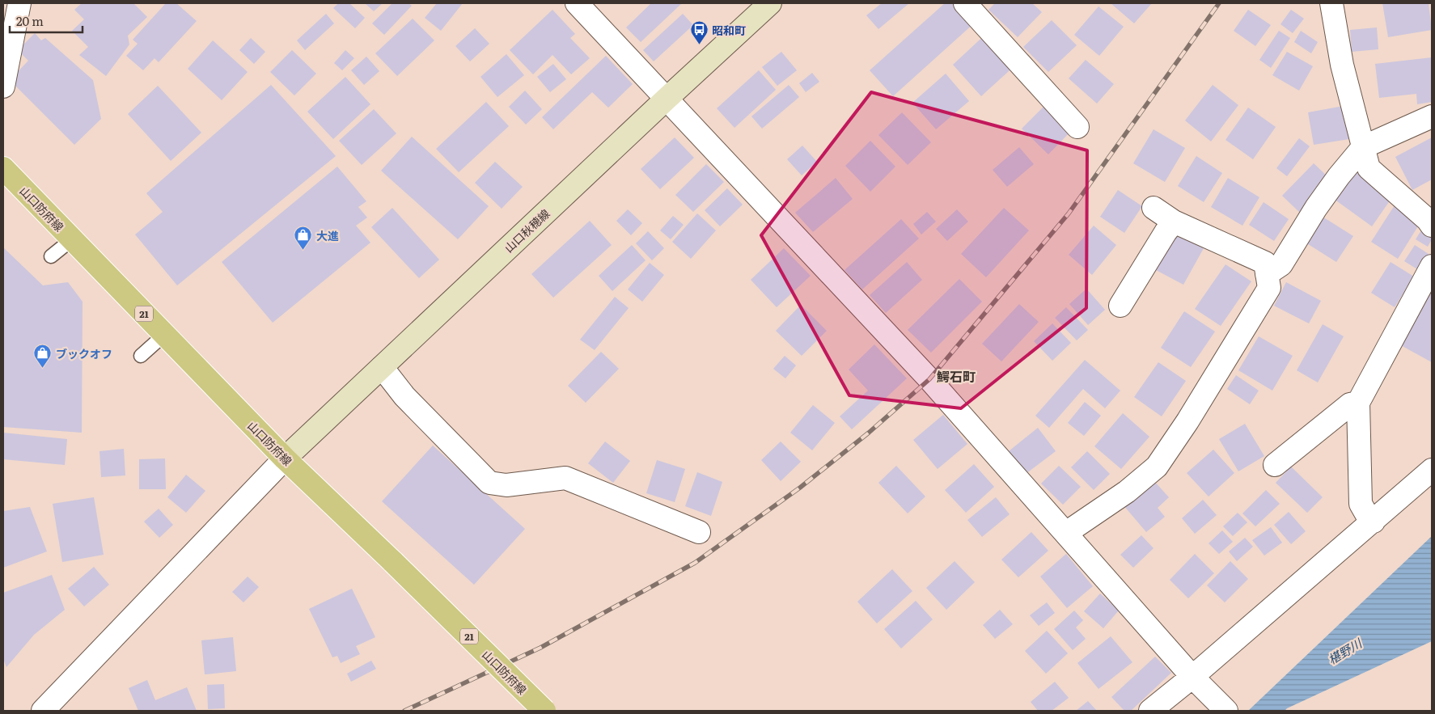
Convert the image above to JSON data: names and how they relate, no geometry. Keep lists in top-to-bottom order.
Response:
{
  "streets": {
    "main road": ["山口防府線", "山口秋穂線", "21"]
  },
  "crossings": [
    ["山口防府線", "山口秋穂線"]
  ],
  "districts": ["鰐石町"],
  "water": ["椹野川"],
  "places": {
    "bus stop": ["昭和町"],
    "shop": ["大進", "ブックオフ"]
  },
  "scale_bar": "20 m"
}
